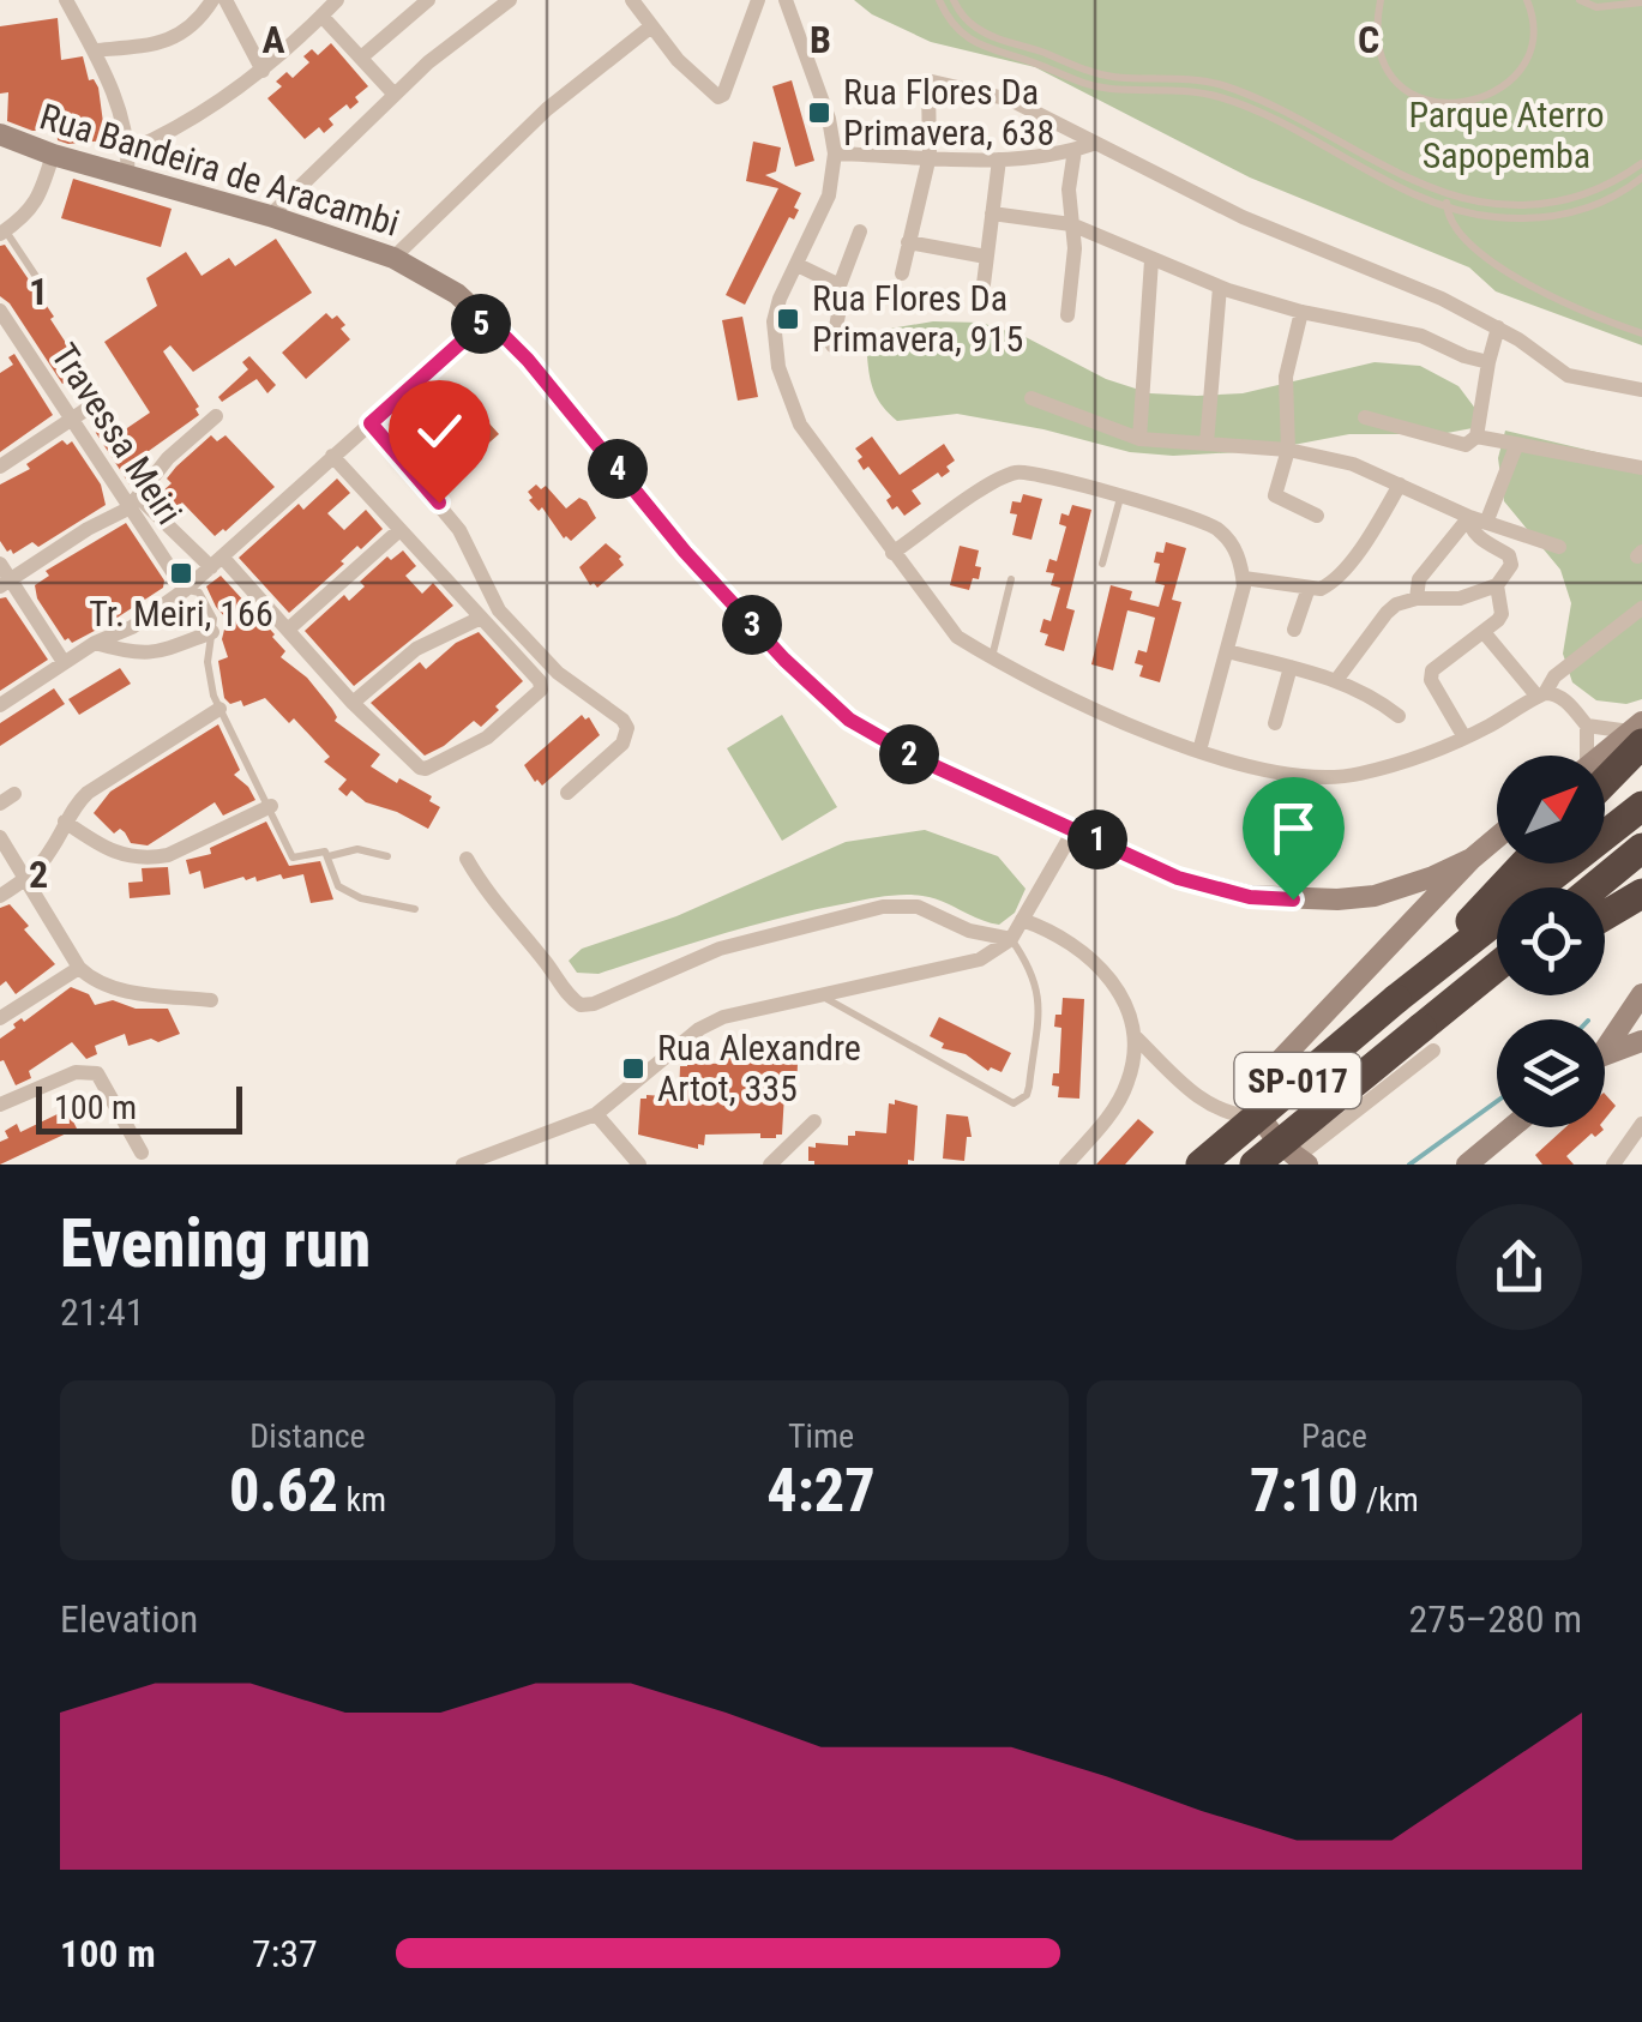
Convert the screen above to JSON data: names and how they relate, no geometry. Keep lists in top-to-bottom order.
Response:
{
  "streets": {
    "highway": ["SP-017"],
    "main road": ["Rua Bandeira de Aracambi"],
    "street": ["Travessa Meiri"]
  },
  "parks": ["Parque Aterro Sapopemba"],
  "places": {
    "transit": [
      "Rua Flores Da Primavera, 638",
      "Rua Flores Da Primavera, 915",
      "Tr. Meiri, 166",
      "Rua Alexandre Artot, 335"
    ]
  },
  "scale_bar": "100 m",
  "north": "top right",
  "page": {
    "pins": [
      "5",
      "4",
      "3",
      "2",
      "1"
    ],
    "scale": "100 m",
    "heading": ["Evening run", "21:41"],
    "stats": [
      ["Distance", "0.62 km"],
      ["Time", "4:27"],
      ["Pace", "7:10 /km"]
    ],
    "chart": ["Elevation", "275–280 m"],
    "list": [
      {
        "name": "100 m",
        "note": "7:37"
      }
    ]
  },
  "grid": {
    "columns": ["A", "B", "C"],
    "rows": ["1", "2"]
  }
}
